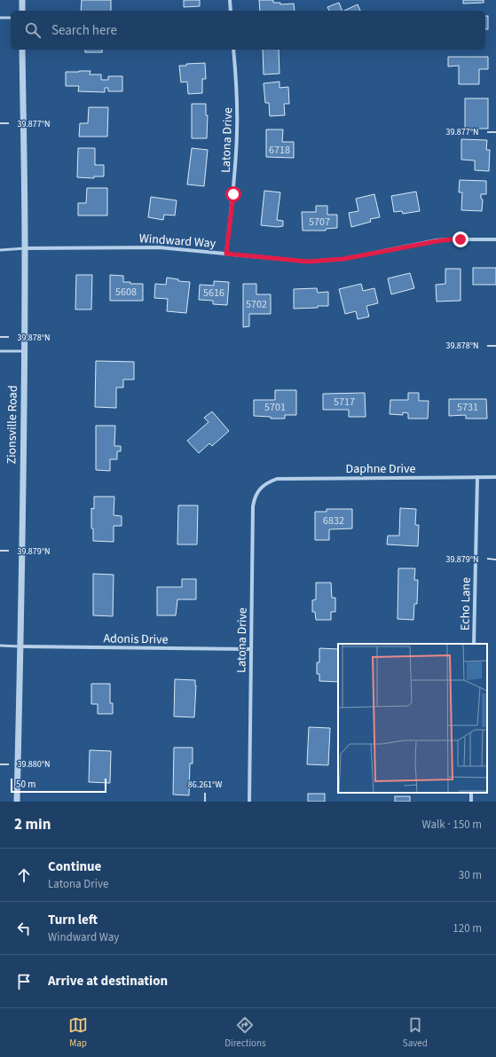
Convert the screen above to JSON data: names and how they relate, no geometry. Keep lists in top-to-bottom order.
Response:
{
  "streets": {
    "street": [
      "Latona Drive",
      "Windward Way",
      "Zionsville Road",
      "Daphne Drive",
      "Echo Lane",
      "Adonis Drive"
    ]
  },
  "crossings": [
    ["Latona Drive", "Windward Way"],
    ["Latona Drive", "Daphne Drive"],
    ["Latona Drive", "Adonis Drive"],
    ["Windward Way", "Zionsville Road"],
    ["Zionsville Road", "Adonis Drive"],
    ["Daphne Drive", "Echo Lane"]
  ],
  "house_numbers": [
    "6718",
    "5707",
    "5608",
    "5616",
    "5702",
    "5717",
    "5701",
    "5731",
    "6832"
  ],
  "scale_bar": "50 m",
  "page": {
    "search": "Search here",
    "scale": "50 m",
    "heading": ["2 min", "Walk · 150 m"],
    "list": [
      ["Continue", "Latona Drive", "30 m"],
      ["Turn left", "Windward Way", "120 m"],
      "Arrive at destination"
    ],
    "nav": ["Map", "Directions", "Saved"]
  },
  "coordinates": [
    "39.877°N",
    "39.878°N",
    "39.879°N",
    "39.880°N",
    "86.261°W"
  ]
}
